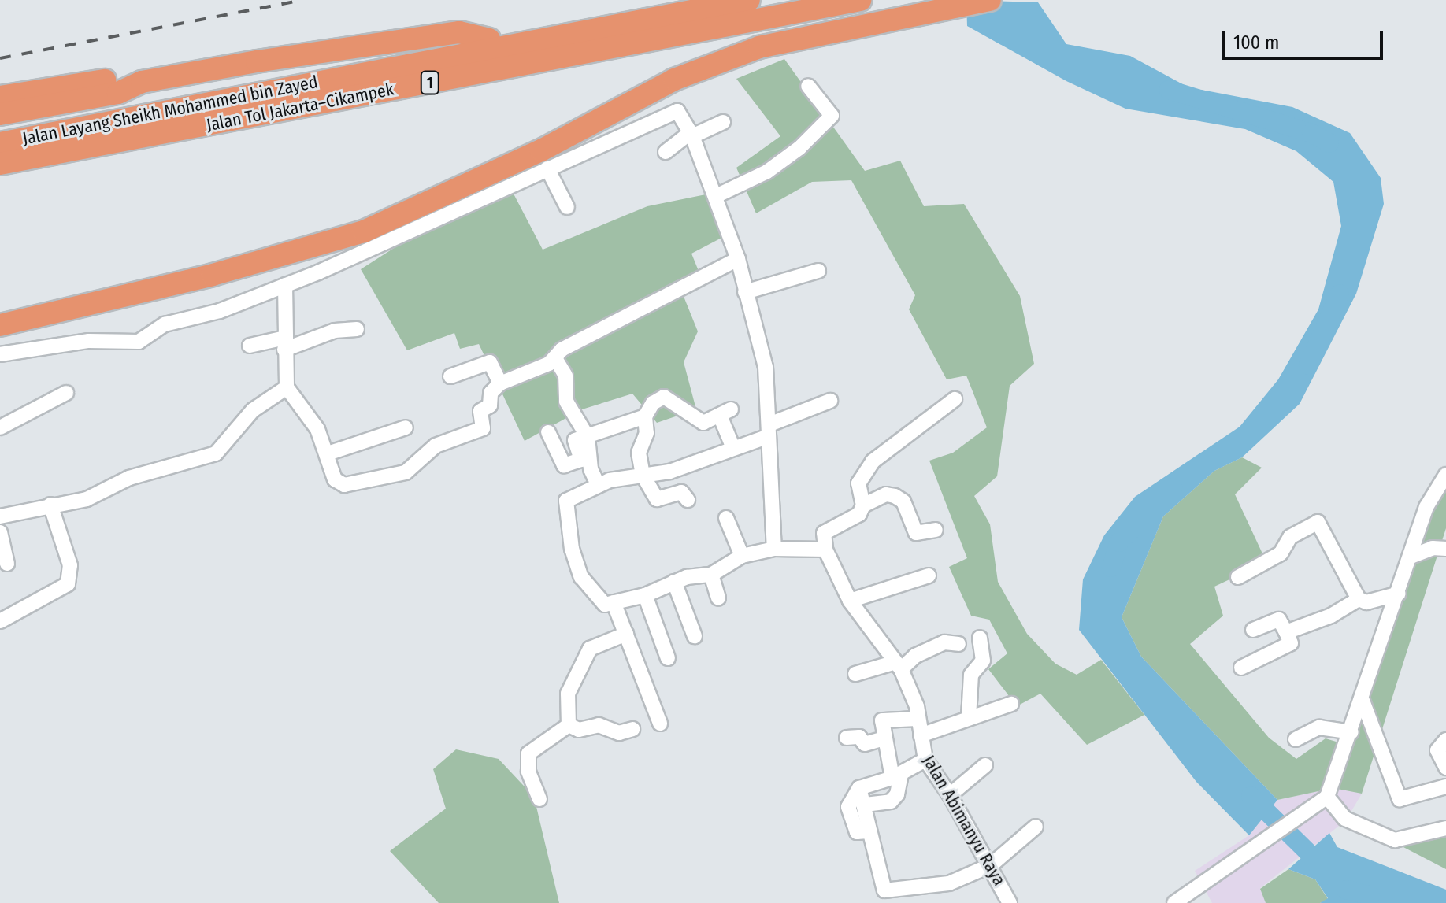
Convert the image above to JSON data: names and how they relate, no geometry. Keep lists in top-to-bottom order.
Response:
{
  "streets": {
    "highway": ["1", "Jalan Tol Jakarta–Cikampek", "Jalan Layang Sheikh Mohammed bin Zayed"],
    "street": ["Jalan Abimanyu Raya"]
  },
  "scale_bar": "100 m"
}
